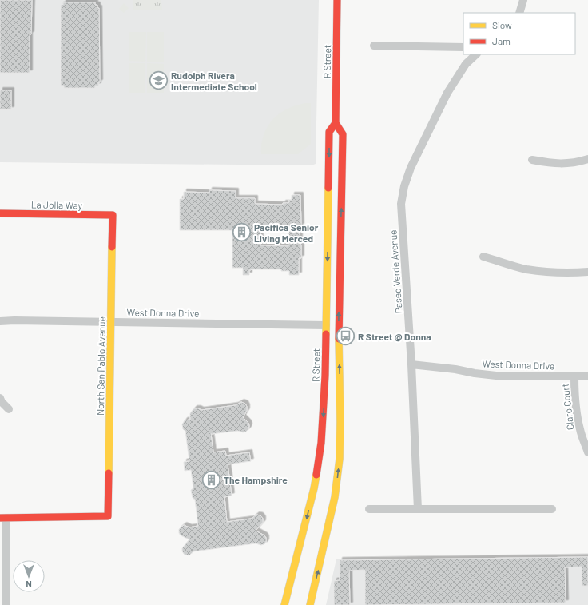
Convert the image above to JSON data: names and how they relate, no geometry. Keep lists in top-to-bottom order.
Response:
{
  "streets": {
    "street": [
      "R Street",
      "La Jolla Way",
      "Paseo Verde Avenue",
      "West Donna Drive",
      "North San Pablo Avenue",
      "Claro Court"
    ]
  },
  "crossings": [
    ["R Street", "West Donna Drive"],
    ["La Jolla Way", "North San Pablo Avenue"],
    ["Paseo Verde Avenue", "West Donna Drive"],
    ["West Donna Drive", "North San Pablo Avenue"],
    ["West Donna Drive", "Claro Court"]
  ],
  "places": {
    "school or university": ["Rudolph Rivera Intermediate School"],
    "building": ["Pacifica Senior Living Merced", "The Hampshire"],
    "bus stop": ["R Street @ Donna"]
  },
  "legend": ["Slow", "Jam"],
  "north": "bottom"
}
